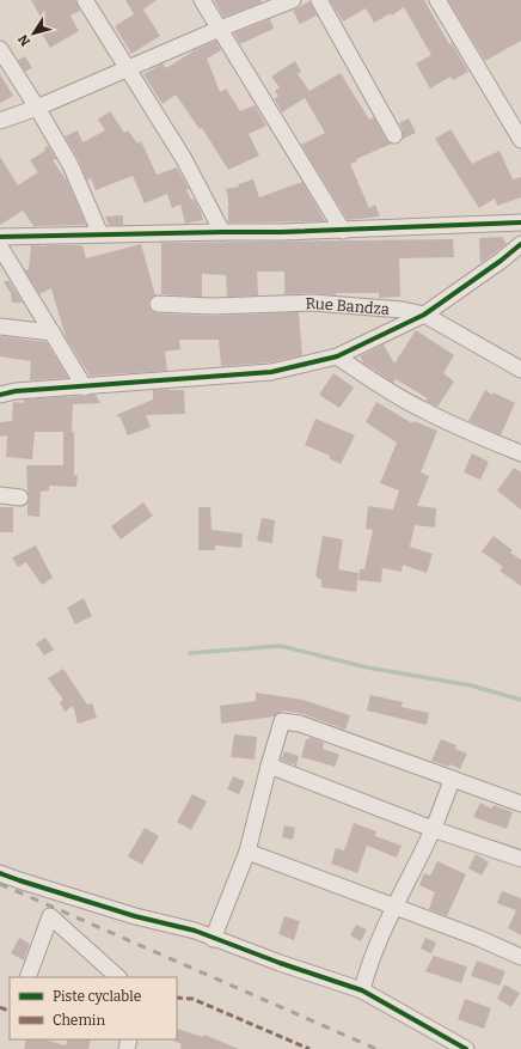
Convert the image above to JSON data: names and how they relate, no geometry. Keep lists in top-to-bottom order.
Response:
{
  "streets": {
    "street": ["Rue Bandza"]
  },
  "legend": ["Piste cyclable", "Chemin"],
  "north": "bottom left"
}
